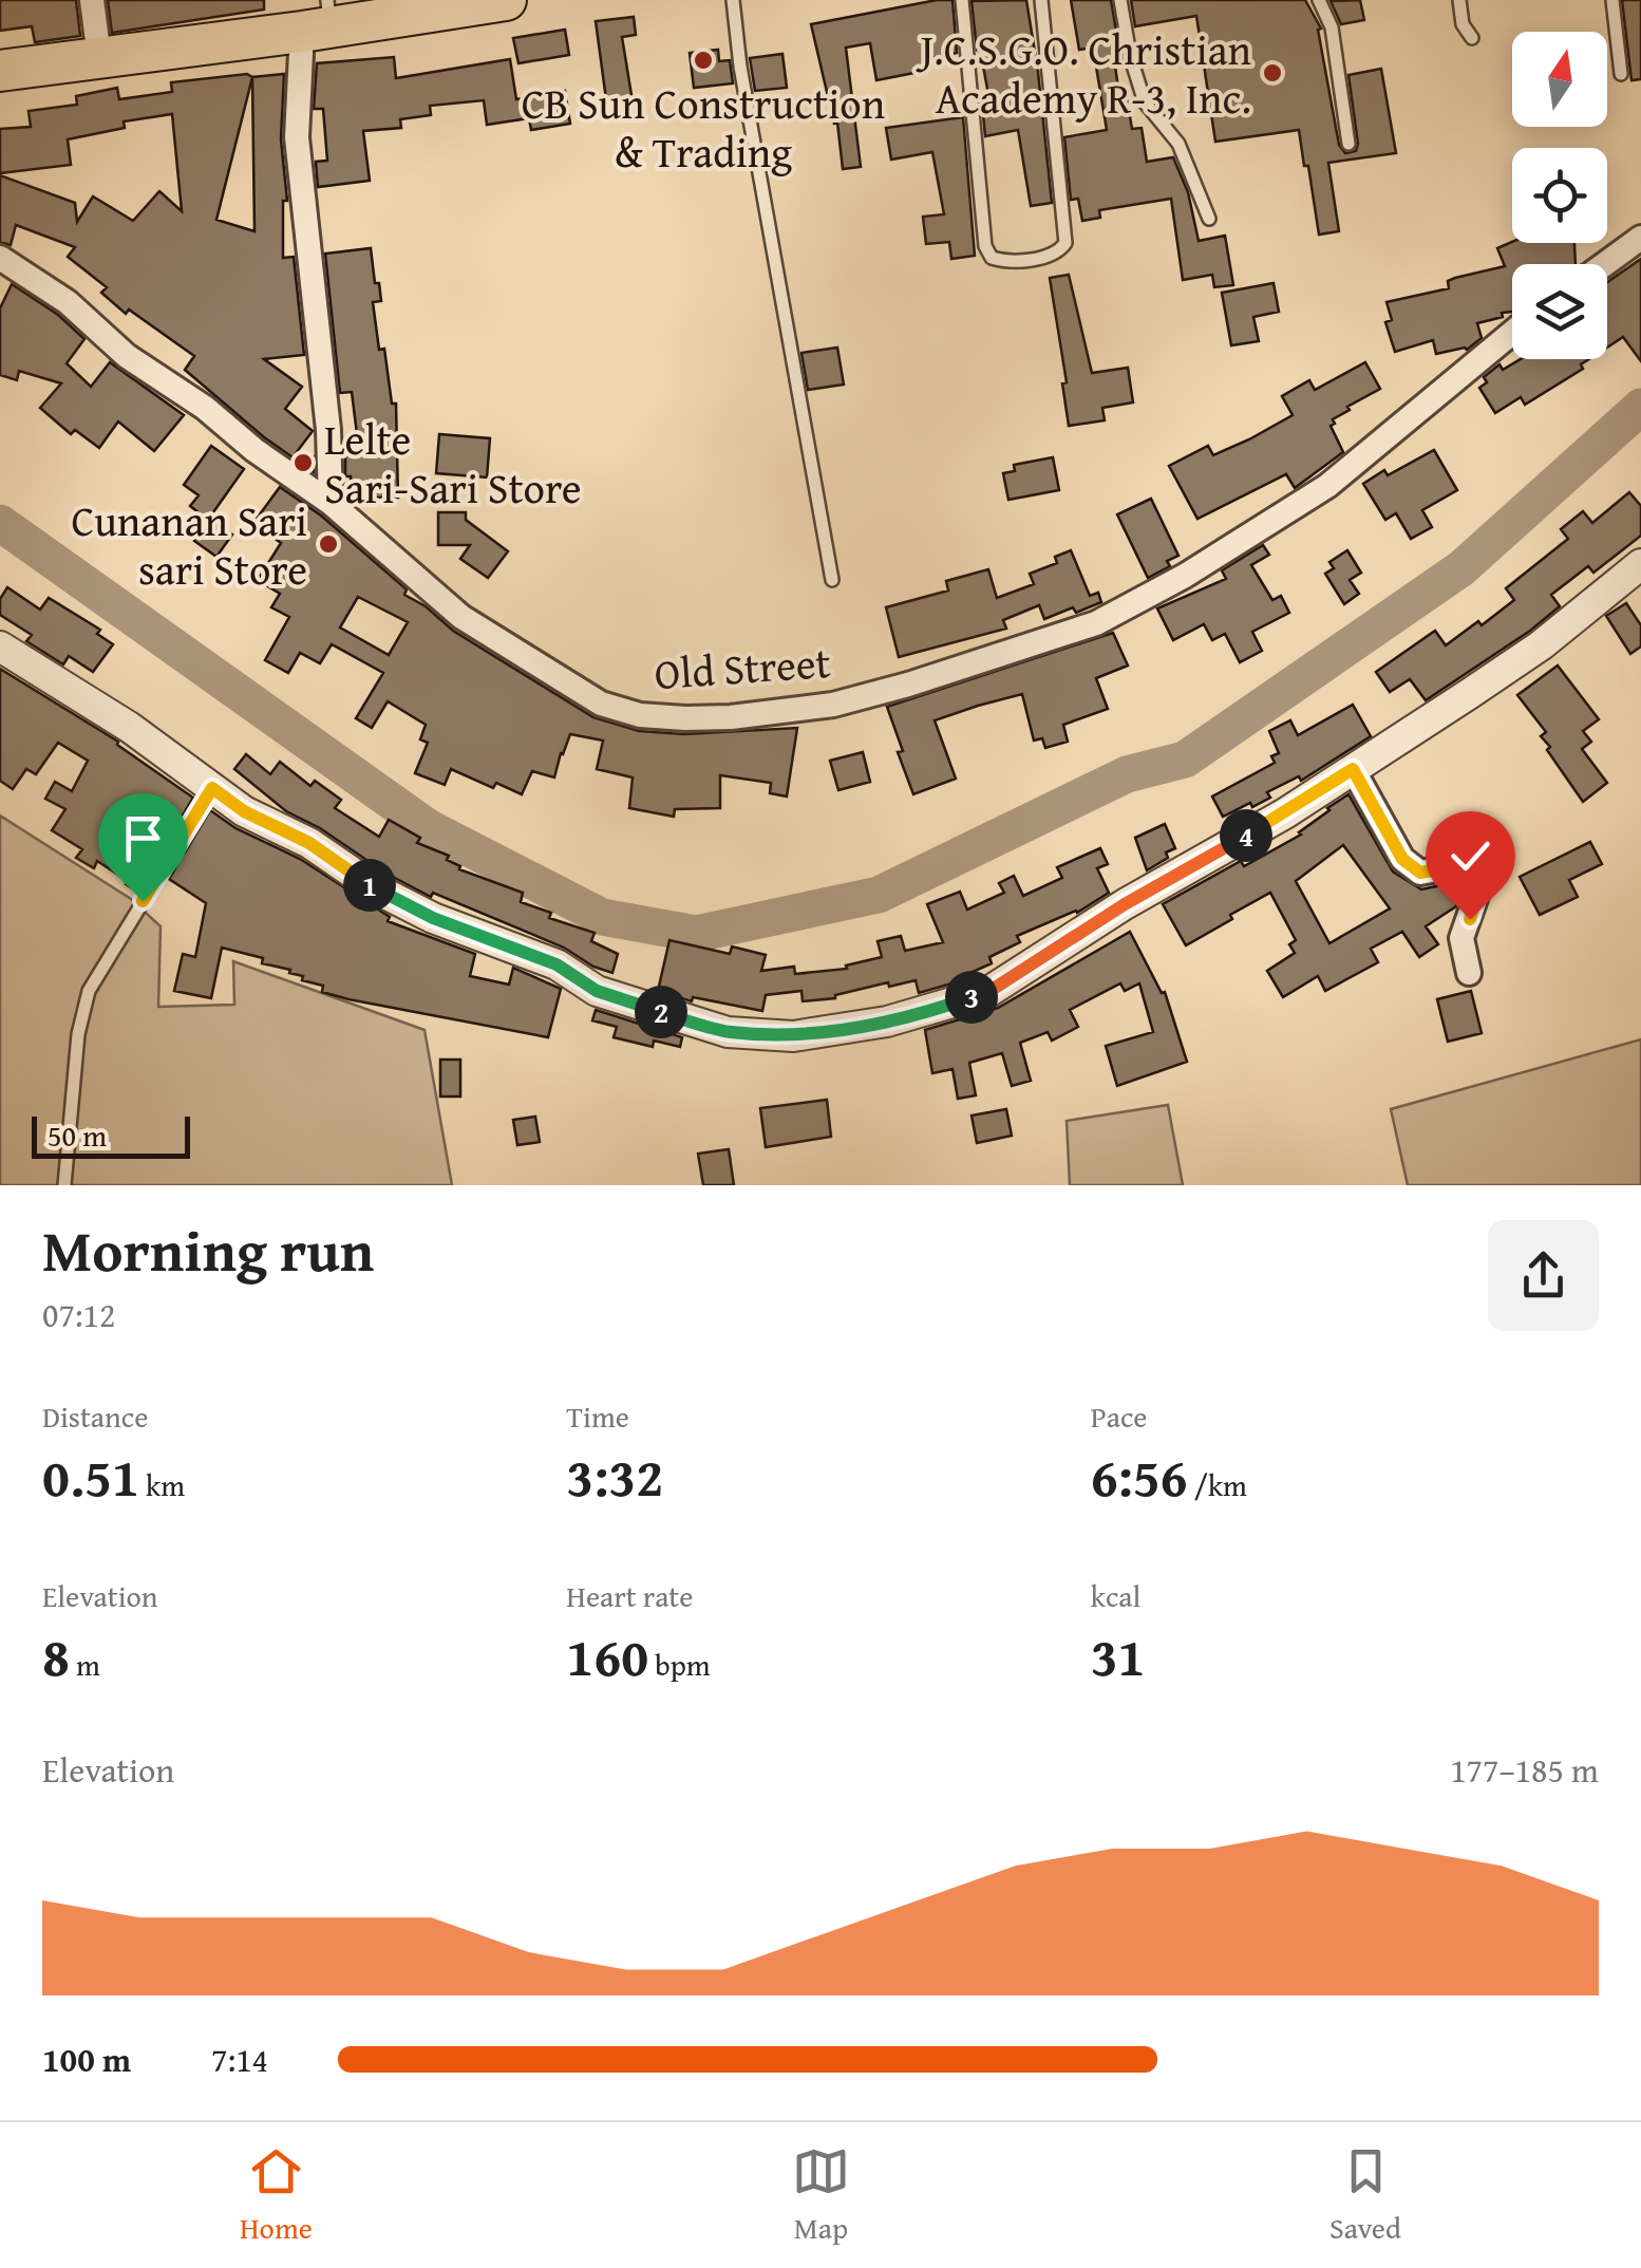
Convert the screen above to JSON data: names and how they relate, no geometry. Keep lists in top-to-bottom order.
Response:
{
  "streets": {
    "street": ["Old Street"]
  },
  "places": [
    "CB Sun Construction & Trading",
    "J.C.S.G.O. Christian Academy R-3, Inc.",
    "Lelte Sari-Sari Store",
    "Cunanan Sari sari Store"
  ],
  "scale_bar": "50 m",
  "north": "top",
  "page": {
    "pins": [
      "4",
      "1",
      "3",
      "2"
    ],
    "scale": "50 m",
    "heading": ["Morning run", "07:12"],
    "stats": [
      ["Distance", "0.51 km"],
      ["Time", "3:32"],
      ["Pace", "6:56 /km"],
      ["Elevation", "8 m"],
      ["Heart rate", "160 bpm"],
      ["kcal", "31"]
    ],
    "chart": ["Elevation", "177–185 m"],
    "list": [
      {
        "name": "100 m",
        "note": "7:14"
      }
    ],
    "tabs": ["Home", "Map", "Saved"]
  }
}
